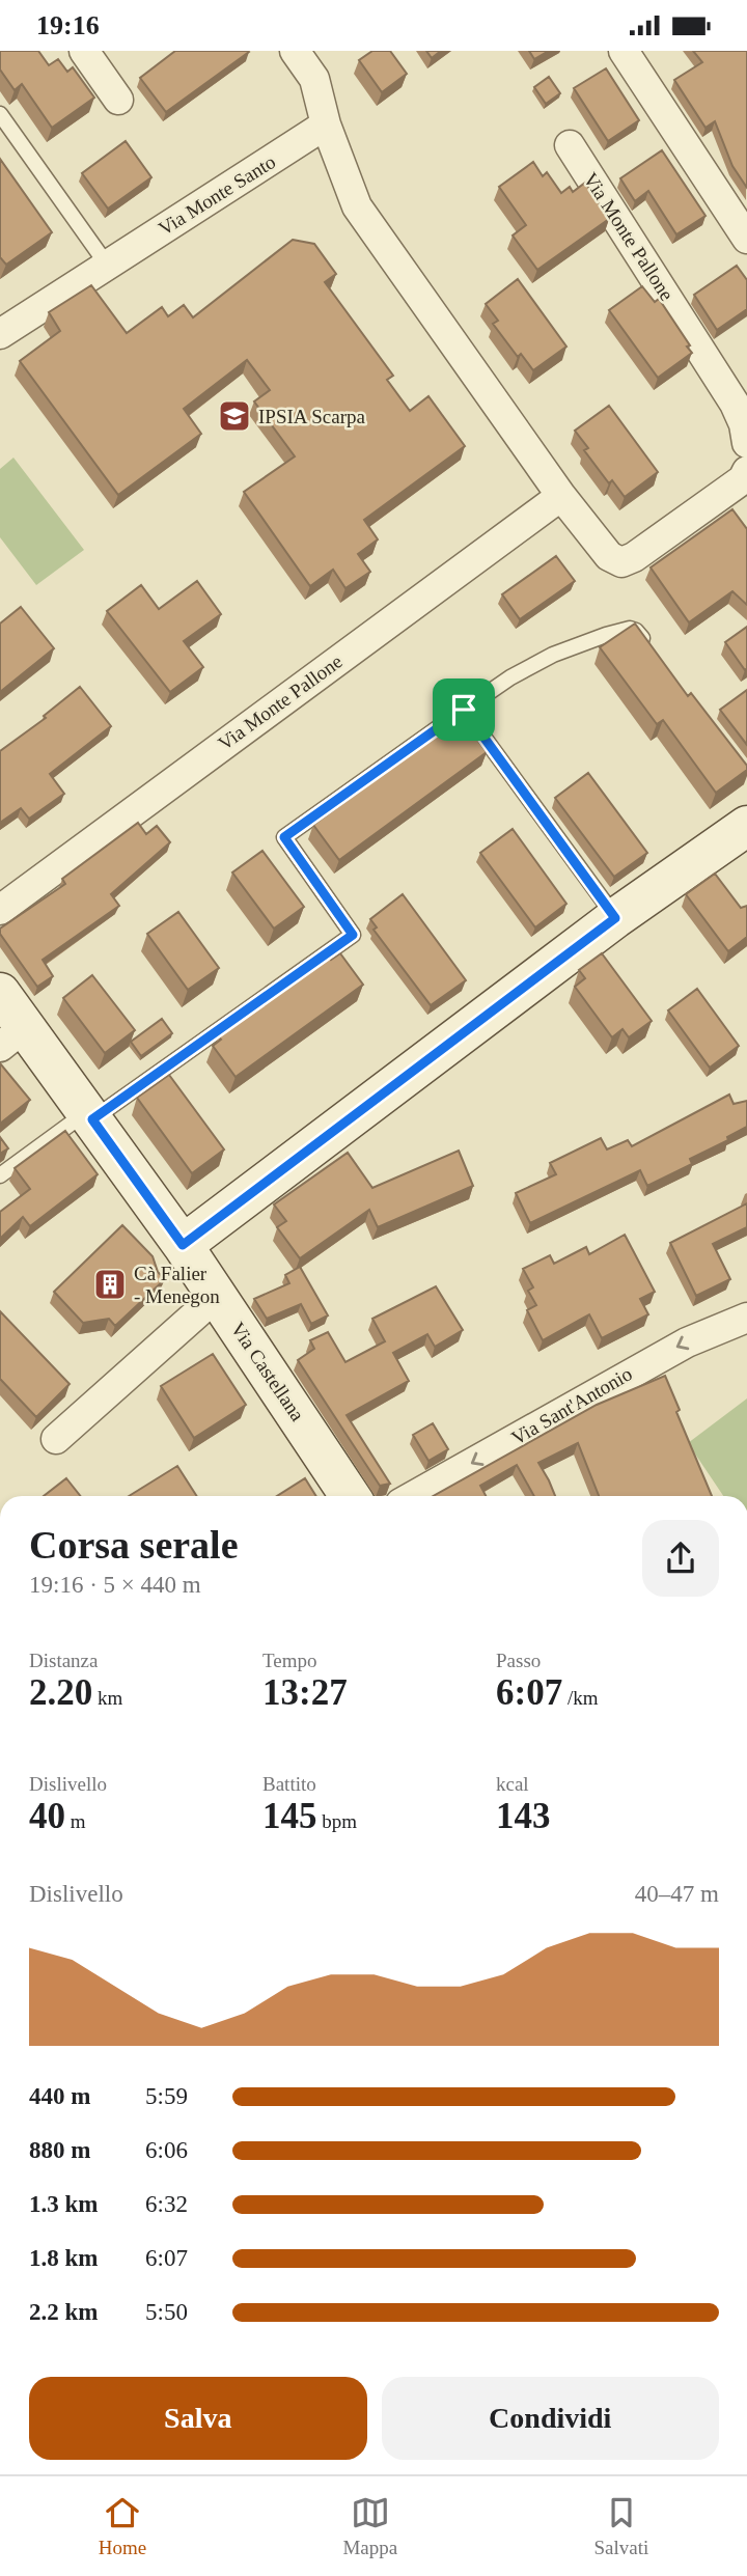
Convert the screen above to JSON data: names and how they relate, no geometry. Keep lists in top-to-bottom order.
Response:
{
  "streets": {
    "street": [
      "Via Monte Santo",
      "Via Monte Pallone",
      "Via Castellana",
      "Via Sant'Antonio"
    ]
  },
  "one_way": ["Via Sant'Antonio"],
  "places": {
    "school or university": ["IPSIA Scarpa"],
    "building": ["Cà Falier - Menegon"]
  },
  "page": {
    "status": "19:16",
    "heading": ["Corsa serale", "19:16 · 5 × 440 m"],
    "stats": [
      ["Distanza", "2.20 km"],
      ["Tempo", "13:27"],
      ["Passo", "6:07 /km"],
      ["Dislivello", "40 m"],
      ["Battito", "145 bpm"],
      ["kcal", "143"]
    ],
    "chart": ["Dislivello", "40–47 m"],
    "list": [
      {
        "name": "440 m",
        "note": "5:59"
      },
      {
        "name": "880 m",
        "note": "6:06"
      },
      {
        "name": "1.3 km",
        "note": "6:32"
      },
      {
        "name": "1.8 km",
        "note": "6:07"
      },
      {
        "name": "2.2 km",
        "note": "5:50"
      }
    ],
    "buttons": ["Salva", "Condividi"],
    "tabs": ["Home", "Mappa", "Salvati"]
  }
}
